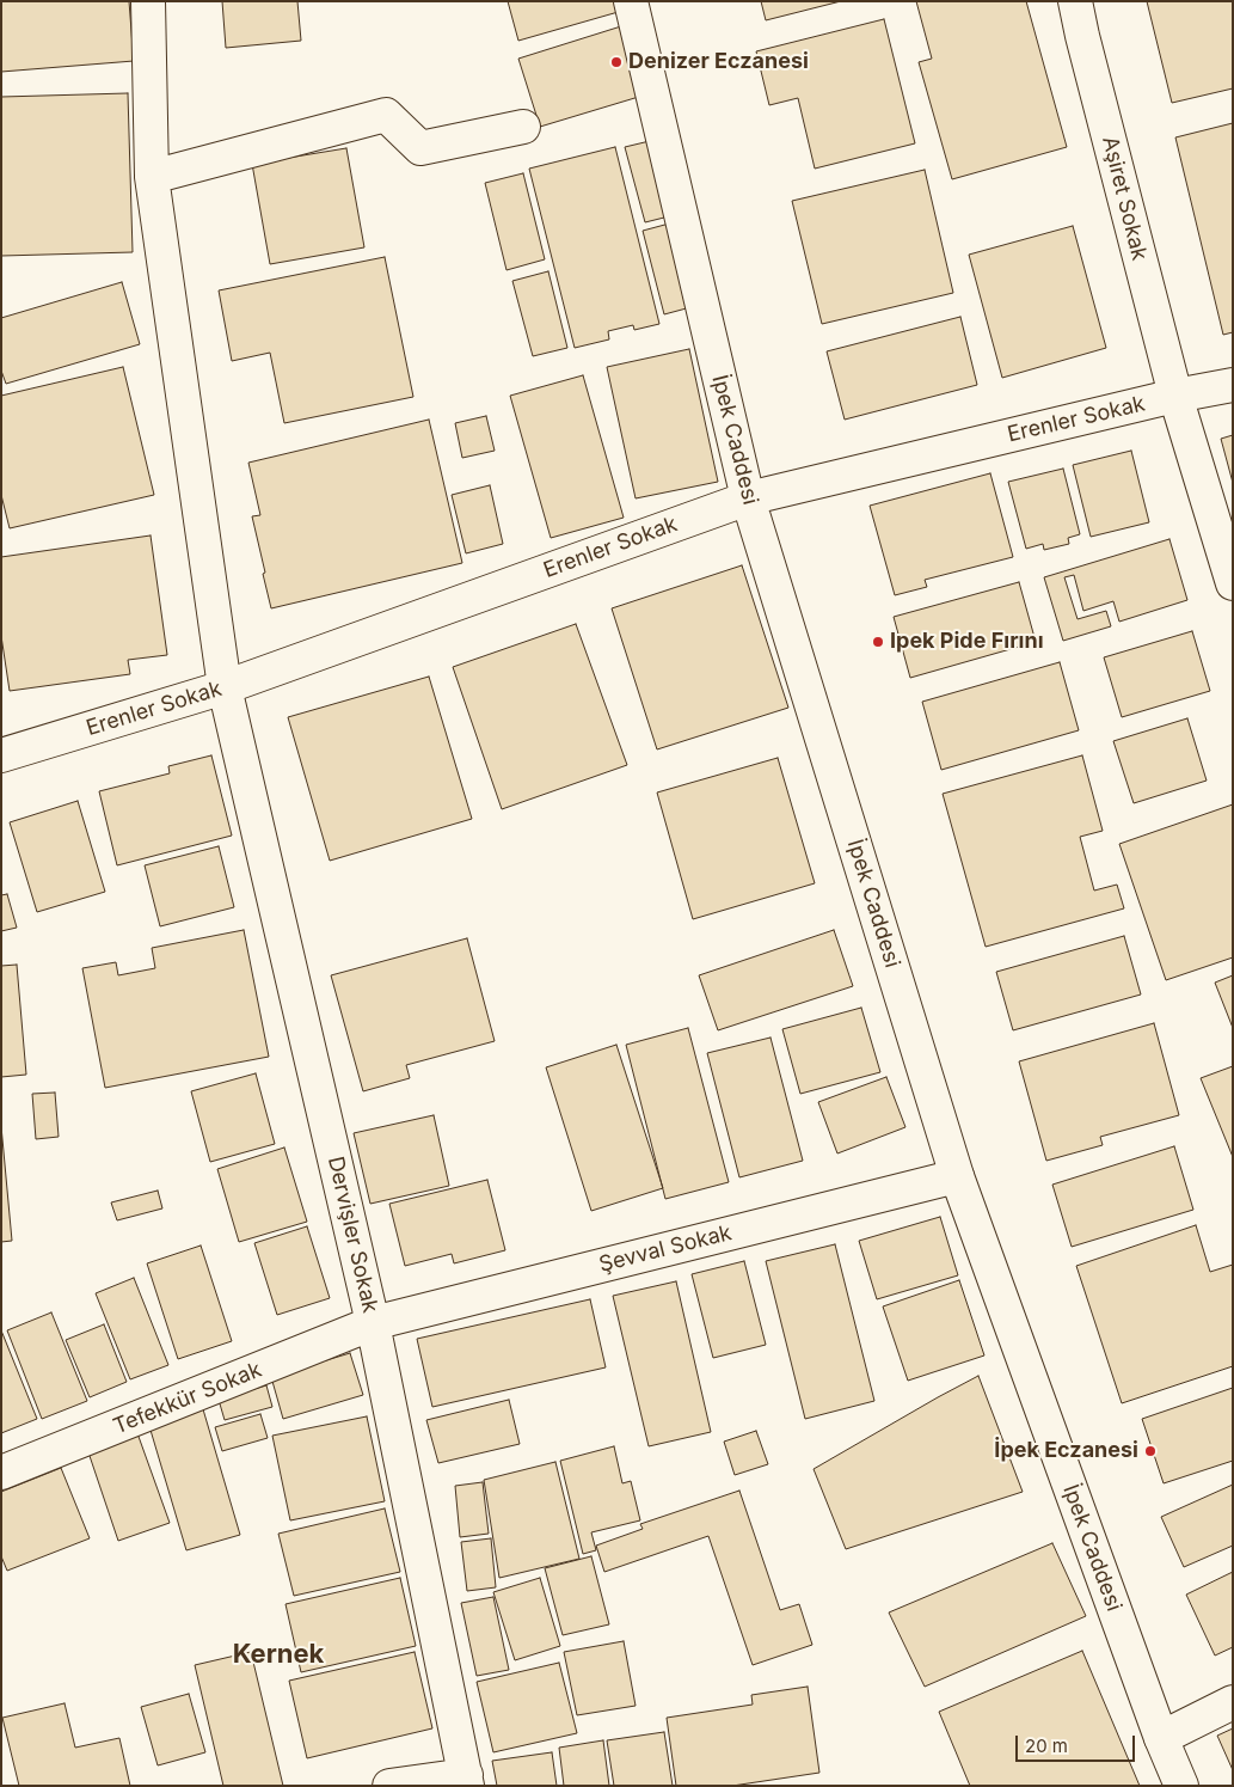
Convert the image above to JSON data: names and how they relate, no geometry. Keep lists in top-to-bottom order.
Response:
{
  "streets": {
    "street": [
      "Aşiret Sokak",
      "Erenler Sokak",
      "İpek Caddesi",
      "Dervişler Sokak",
      "Şevval Sokak",
      "Tefekkür Sokak"
    ]
  },
  "crossings": [
    ["Aşiret Sokak", "Erenler Sokak"],
    ["Erenler Sokak", "İpek Caddesi"],
    ["Erenler Sokak", "Dervişler Sokak"],
    ["İpek Caddesi", "Şevval Sokak"],
    ["Dervişler Sokak", "Şevval Sokak"],
    ["Dervişler Sokak", "Tefekkür Sokak"],
    ["Şevval Sokak", "Tefekkür Sokak"]
  ],
  "districts": ["Kernek"],
  "places": ["Denizer Eczanesi", "Ipek Pide Fırını", "İpek Eczanesi"],
  "scale_bar": "20 m"
}
